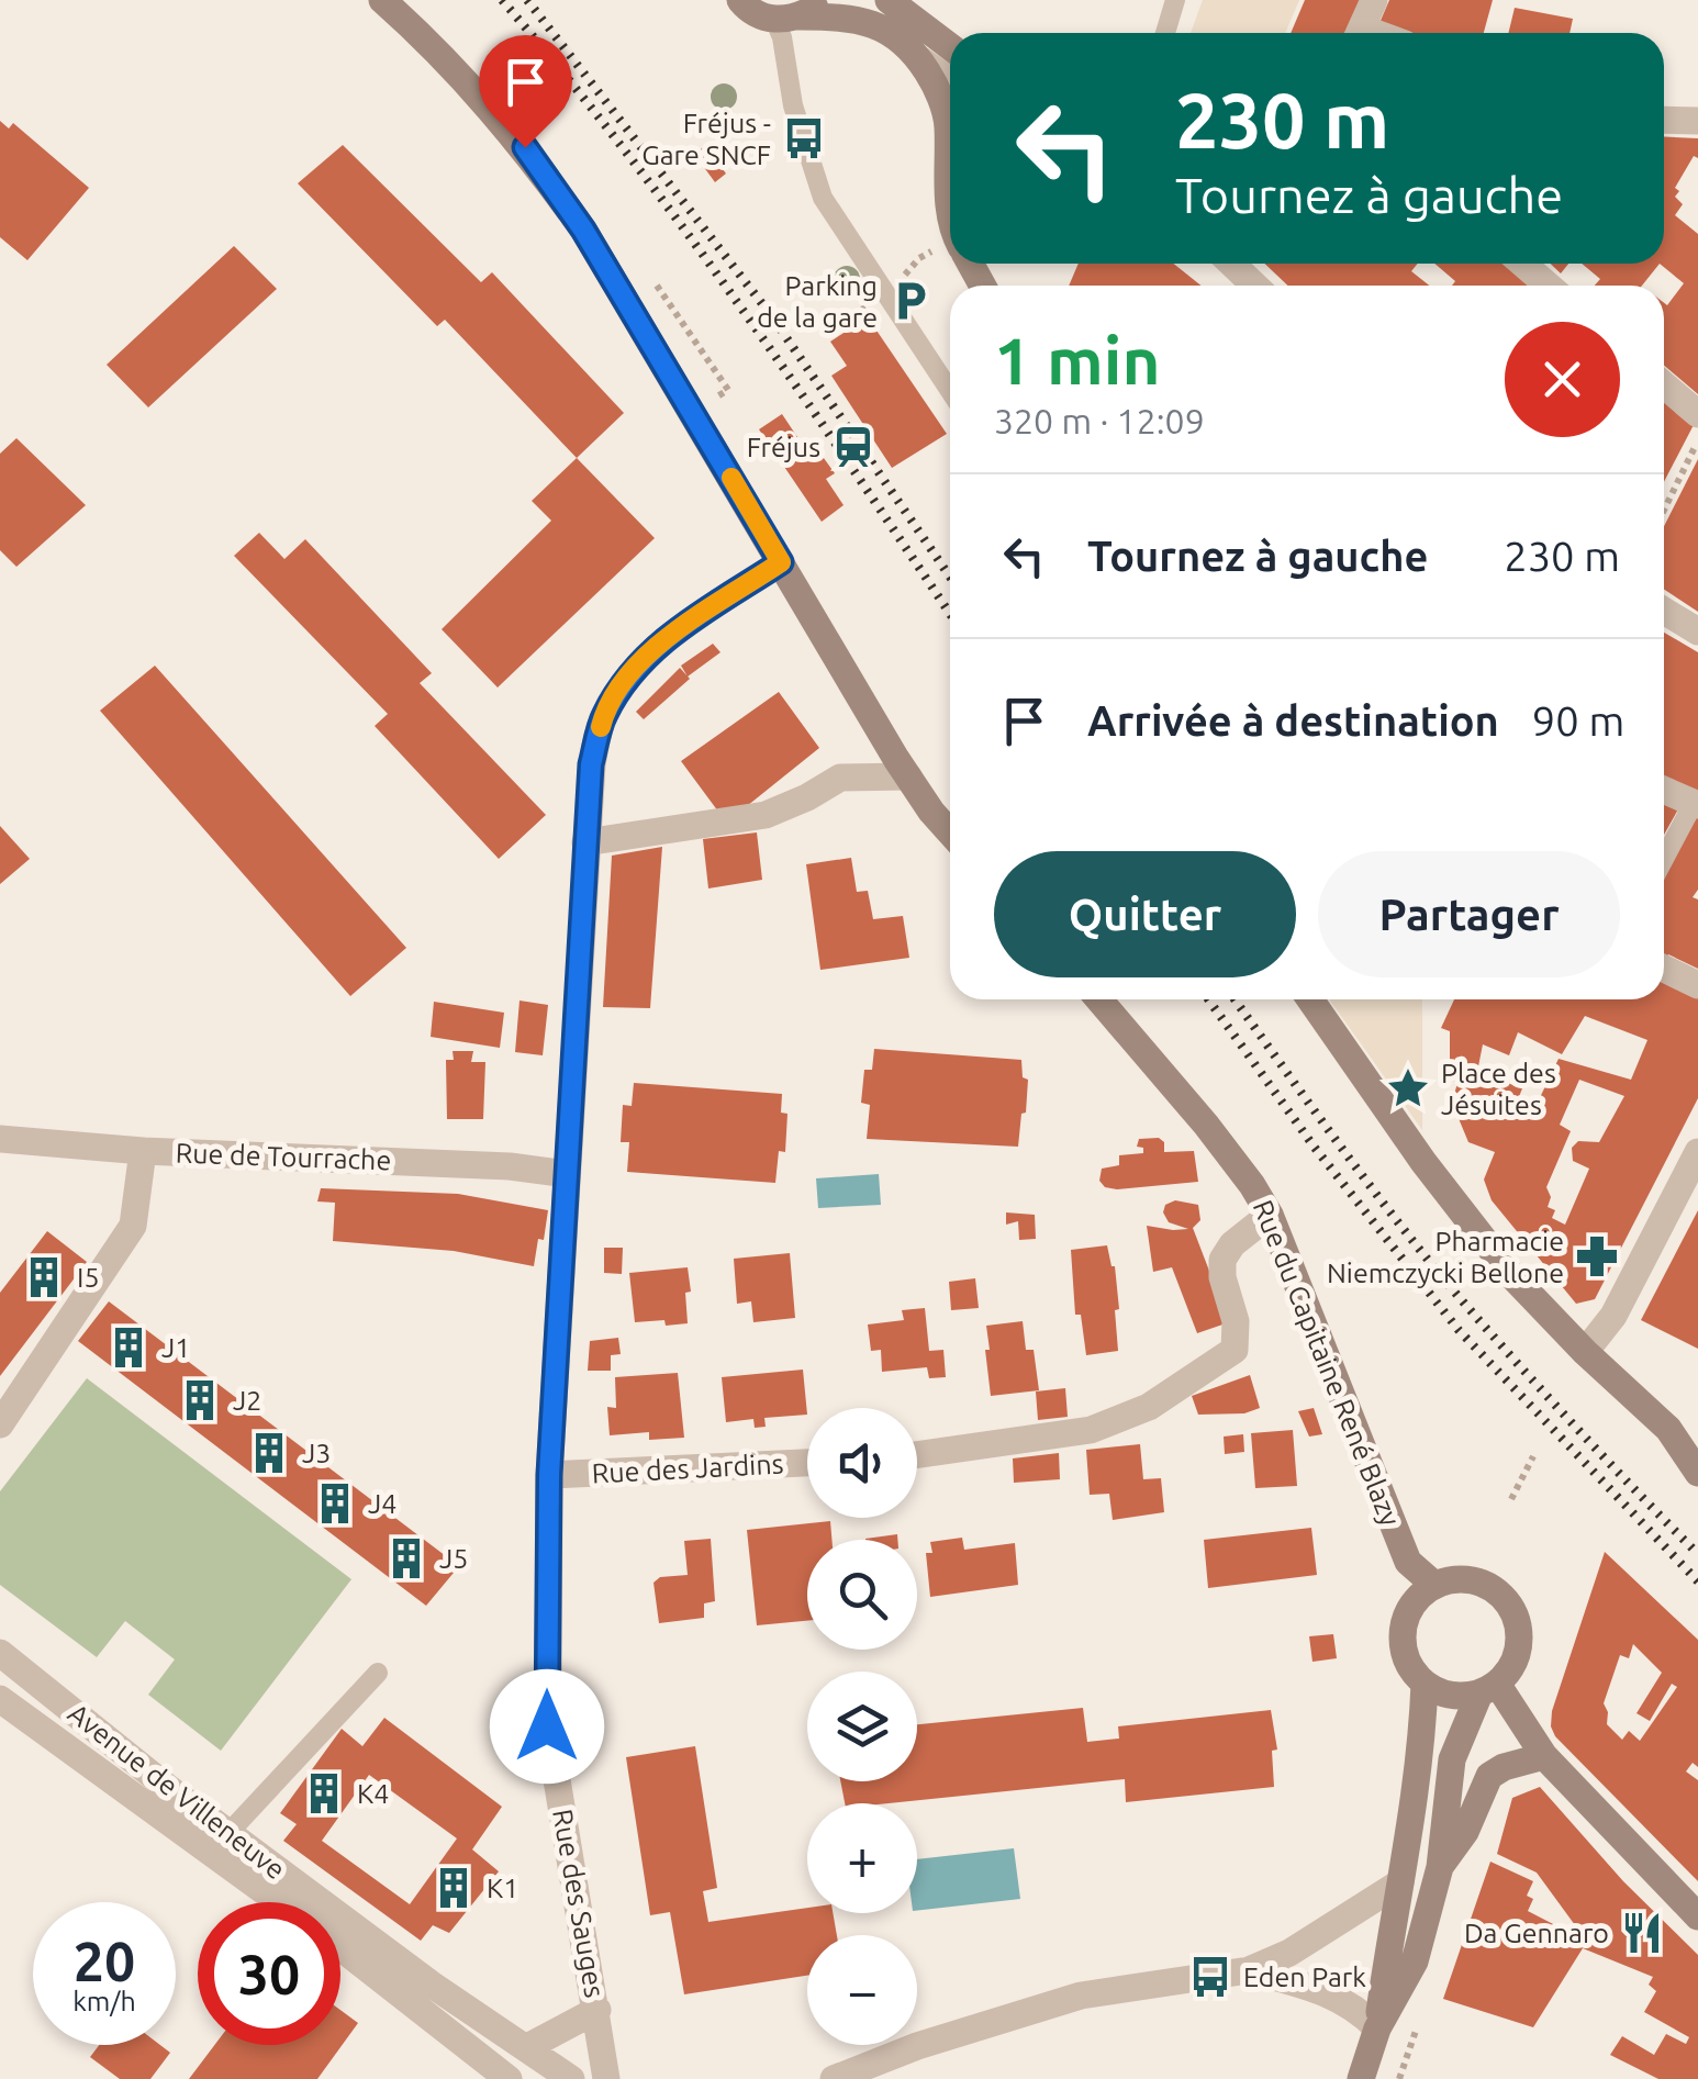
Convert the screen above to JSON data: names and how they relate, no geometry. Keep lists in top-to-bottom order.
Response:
{
  "streets": {
    "street": [
      "Rue de Tourrache",
      "Rue du Capitaine René Blazy",
      "Rue des Jardins",
      "Avenue de Villeneuve",
      "Rue des Sauges"
    ]
  },
  "crossings": [
    ["Rue de Tourrache", "Rue des Sauges"],
    ["Rue des Jardins", "Rue des Sauges"]
  ],
  "places": {
    "bus stop": ["Fréjus - Gare SNCF", "Eden Park"],
    "parking": ["Parking de la gare"],
    "station": ["Fréjus"],
    "place": ["Place des Jésuites"],
    "pharmacy": ["Pharmacie Niemczycki Bellone"],
    "building": [
      "I5",
      "J1",
      "J2",
      "J3",
      "J4",
      "J5",
      "K4",
      "K1"
    ],
    "restaurant": ["Da Gennaro"]
  },
  "page": {
    "turn": ["230 m", "Tournez à gauche"],
    "heading": ["1 min", "320 m · 12:09"],
    "list": [
      {
        "name": "Tournez à gauche",
        "value": "230 m"
      },
      {
        "name": "Arrivée à destination",
        "value": "90 m"
      }
    ],
    "buttons": ["Quitter", "Partager"],
    "map_buttons": ["+", "−"],
    "speed": "20 km/h",
    "limit": "30"
  }
}
